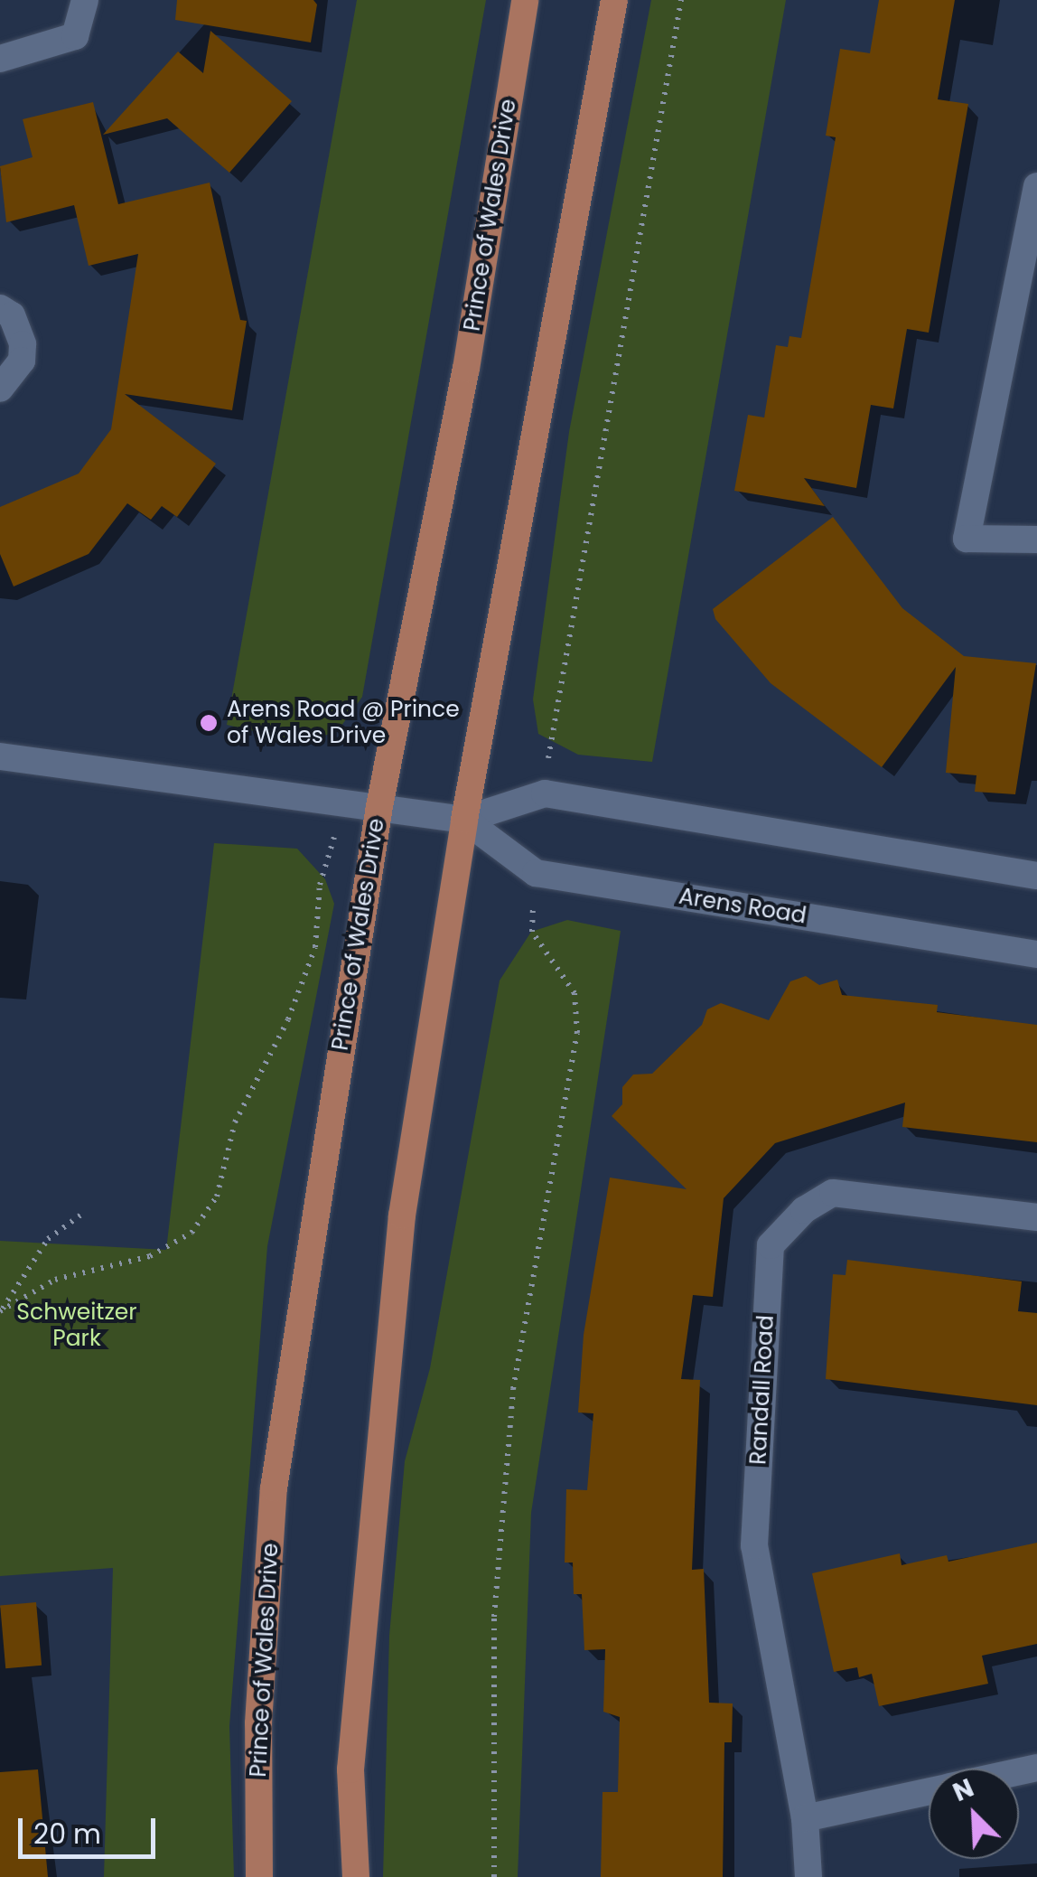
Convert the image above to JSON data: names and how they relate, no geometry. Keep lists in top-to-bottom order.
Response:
{
  "streets": {
    "main road": ["Prince of Wales Drive"],
    "street": ["Arens Road", "Randall Road"]
  },
  "crossings": [
    ["Prince of Wales Drive", "Arens Road"]
  ],
  "parks": ["Schweitzer Park"],
  "places": ["Arens Road @ Prince of Wales Drive"],
  "scale_bar": "20 m",
  "north": "top left"
}
